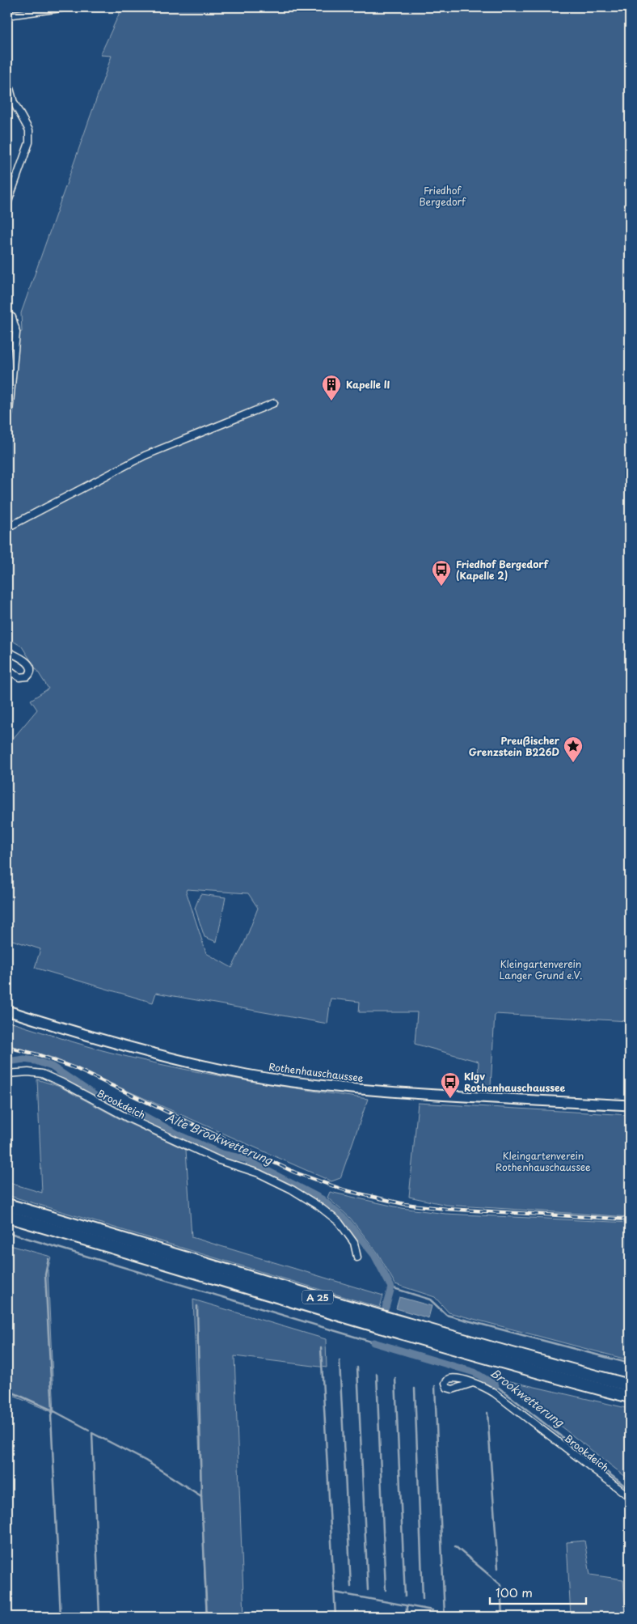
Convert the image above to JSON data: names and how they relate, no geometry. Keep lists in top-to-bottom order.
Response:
{
  "streets": {
    "highway": ["A 25"],
    "main road": ["Rothenhauschaussee"],
    "street": ["Brookdeich"]
  },
  "water": ["Alte Brookwetterung", "Brookwetterung"],
  "parks": ["Friedhof Bergedorf", "Kleingartenverein Langer Grund e.V.", "Kleingartenverein Rothenhauschaussee"],
  "places": {
    "building": ["Kapelle II"],
    "bus stop": ["Friedhof Bergedorf (Kapelle 2)", "Klgv Rothenhauschaussee"],
    "place": ["Preußischer Grenzstein B226D"]
  },
  "scale_bar": "100 m"
}
